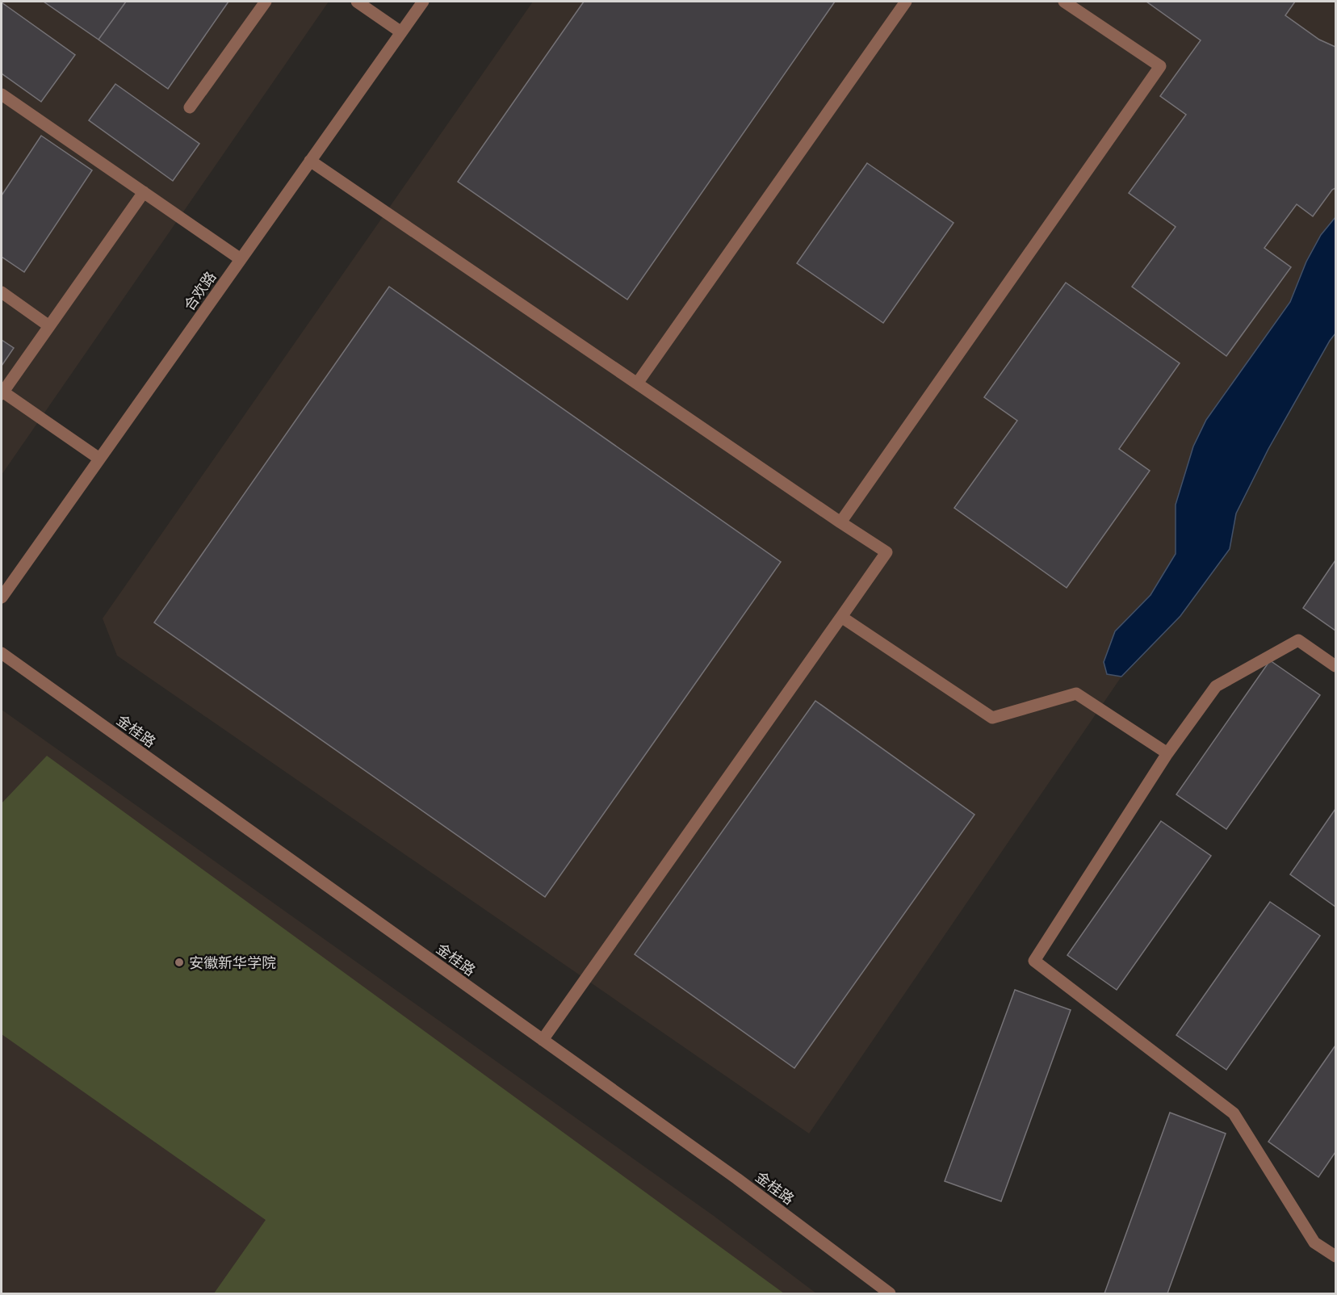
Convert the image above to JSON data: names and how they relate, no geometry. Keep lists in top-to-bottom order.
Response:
{
  "streets": {
    "street": ["合欢路", "金桂路"]
  },
  "places": ["安徽新华学院"]
}
